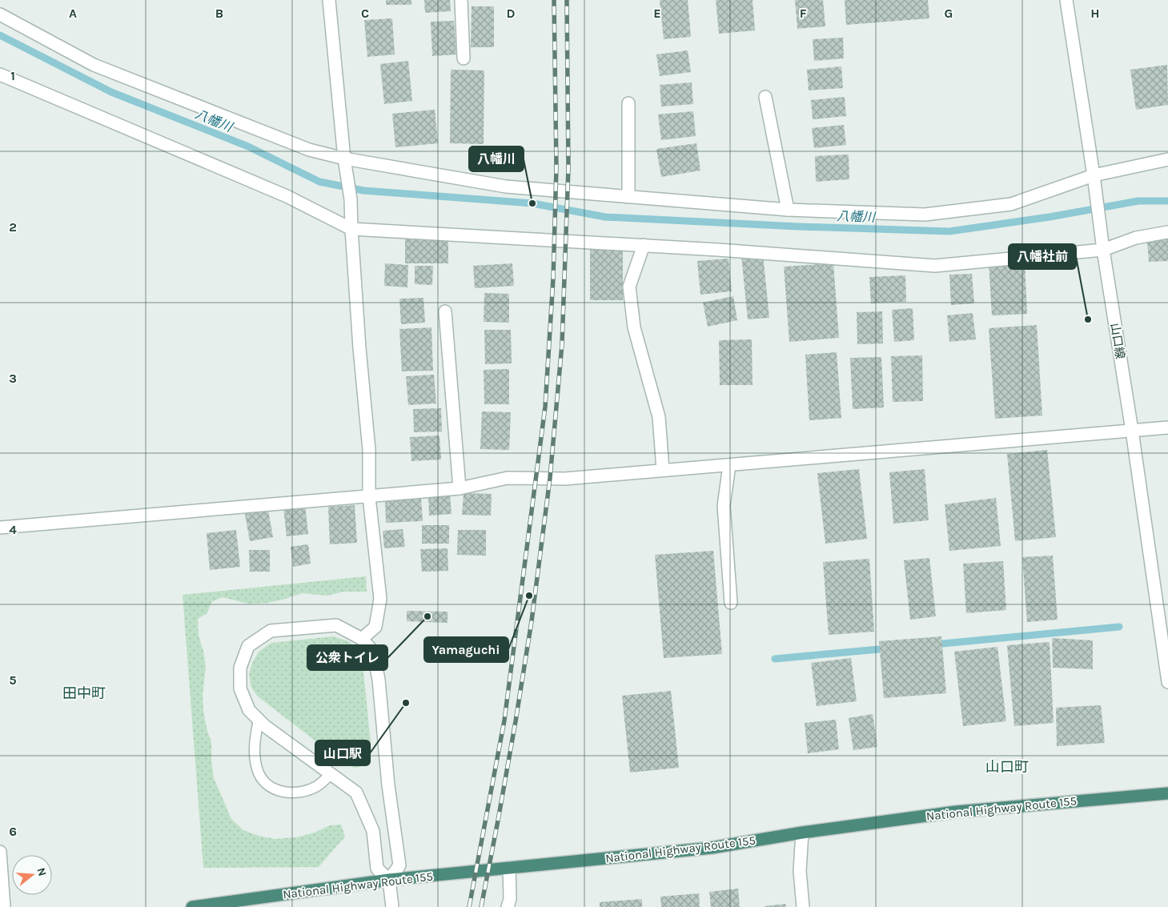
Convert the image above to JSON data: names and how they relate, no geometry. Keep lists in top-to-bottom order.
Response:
{
  "streets": {
    "highway": ["National Highway Route 155"],
    "street": ["山口線"]
  },
  "districts": ["田中町", "山口町"],
  "water": ["八幡川"],
  "places": [
    "八幡川",
    "八幡社前",
    "Yamaguchi",
    "公衆トイレ",
    "山口駅"
  ],
  "north": "right",
  "grid": {
    "columns": [
      "A",
      "B",
      "C",
      "D",
      "E",
      "F",
      "G",
      "H"
    ],
    "rows": [
      "1",
      "2",
      "3",
      "4",
      "5",
      "6"
    ]
  }
}
